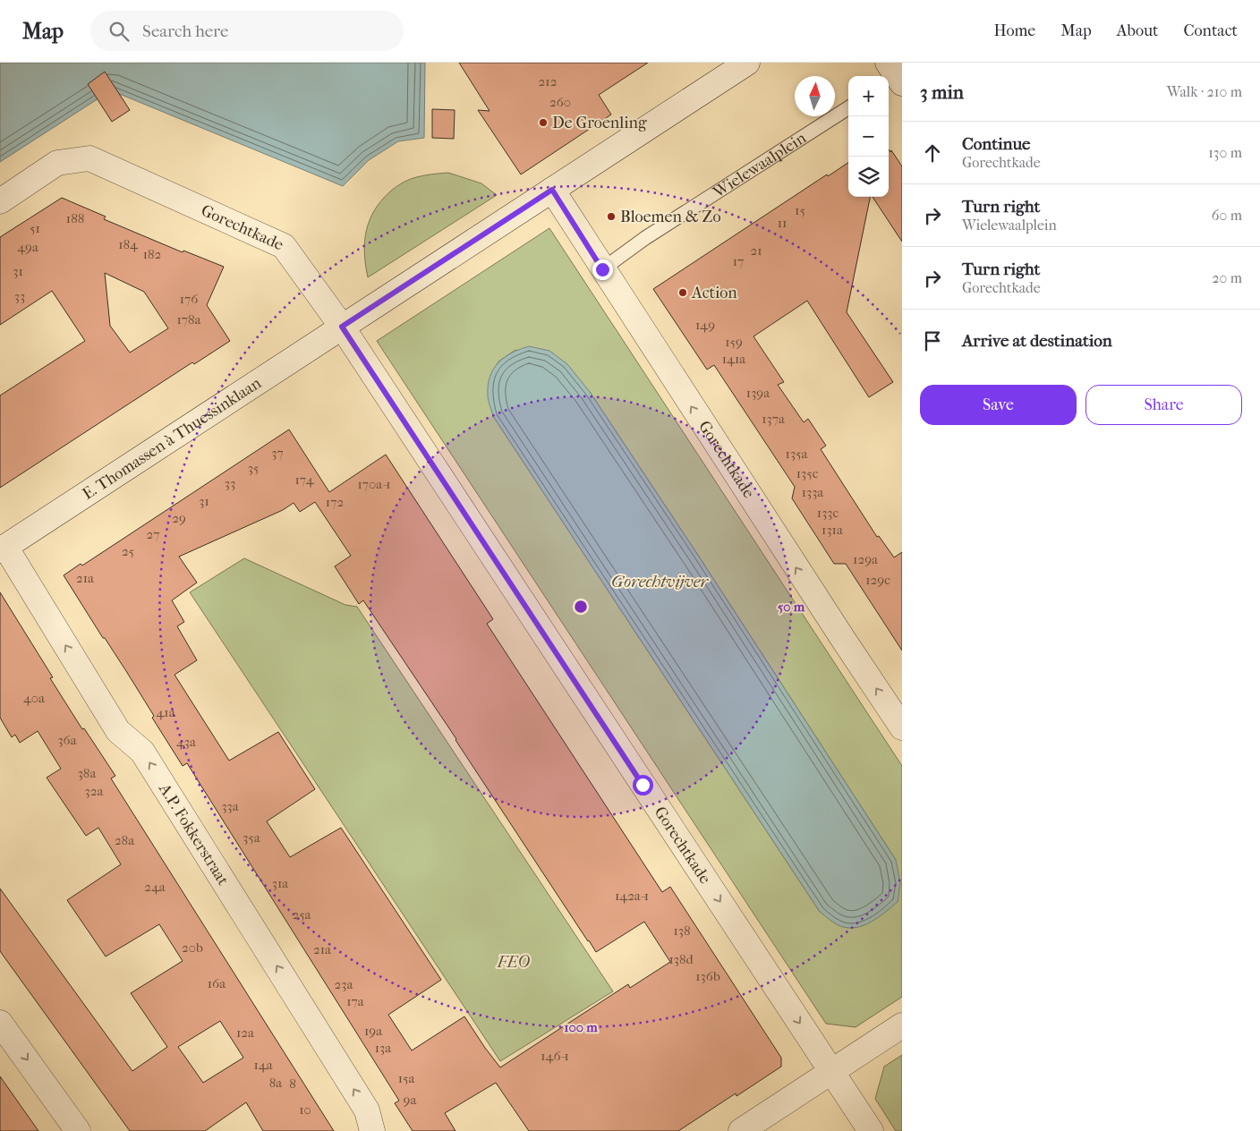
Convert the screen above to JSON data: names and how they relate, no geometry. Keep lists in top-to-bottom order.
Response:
{
  "streets": {
    "street": ["Gorechtkade", "E. Thomassen à Thuessinklaan", "A.P. Fokkerstraat"],
    "lane": ["Wielewaalplein"]
  },
  "crossings": [
    ["Wielewaalplein", "Gorechtkade"],
    ["Gorechtkade", "E. Thomassen à Thuessinklaan"],
    ["E. Thomassen à Thuessinklaan", "A.P. Fokkerstraat"]
  ],
  "one_way": ["A.P. Fokkerstraat"],
  "water": ["Gorechtvijver"],
  "parks": ["FEO"],
  "places": ["De Groenling", "Bloemen & Zo", "Action"],
  "house_numbers": [
    "212",
    "260",
    "15",
    "188",
    "11",
    "51",
    "184",
    "49a",
    "21",
    "182",
    "17",
    "31",
    "33",
    "176",
    "178a",
    "149",
    "159",
    "141a",
    "139a",
    "137a",
    "37",
    "135a",
    "35",
    "135c",
    "174",
    "33",
    "170a-1",
    "133a",
    "31",
    "172",
    "133c",
    "29",
    "131a",
    "27",
    "25",
    "129a",
    "21a",
    "129c",
    "40a",
    "41a",
    "36a",
    "43a",
    "38a",
    "32a",
    "33a",
    "35a",
    "28a",
    "31a",
    "24a",
    "142a-1",
    "25a",
    "138",
    "20b",
    "21a",
    "138d",
    "136b",
    "16a",
    "23a",
    "17a",
    "19a",
    "12a",
    "13a",
    "146-1",
    "14a",
    "15a",
    "8a",
    "8",
    "9a",
    "10"
  ],
  "north": "top",
  "page": {
    "header": "Map",
    "search": "Search here",
    "nav": [
      "Home",
      "Map",
      "About",
      "Contact"
    ],
    "heading": ["3 min", "Walk · 210 m"],
    "map_buttons": ["+", "−"],
    "list": [
      ["Continue", "Gorechtkade", "130 m"],
      ["Turn right", "Wielewaalplein", "60 m"],
      ["Turn right", "Gorechtkade", "20 m"],
      "Arrive at destination"
    ],
    "buttons": ["Save", "Share"]
  },
  "rings": ["50 m", "100 m"]
}
